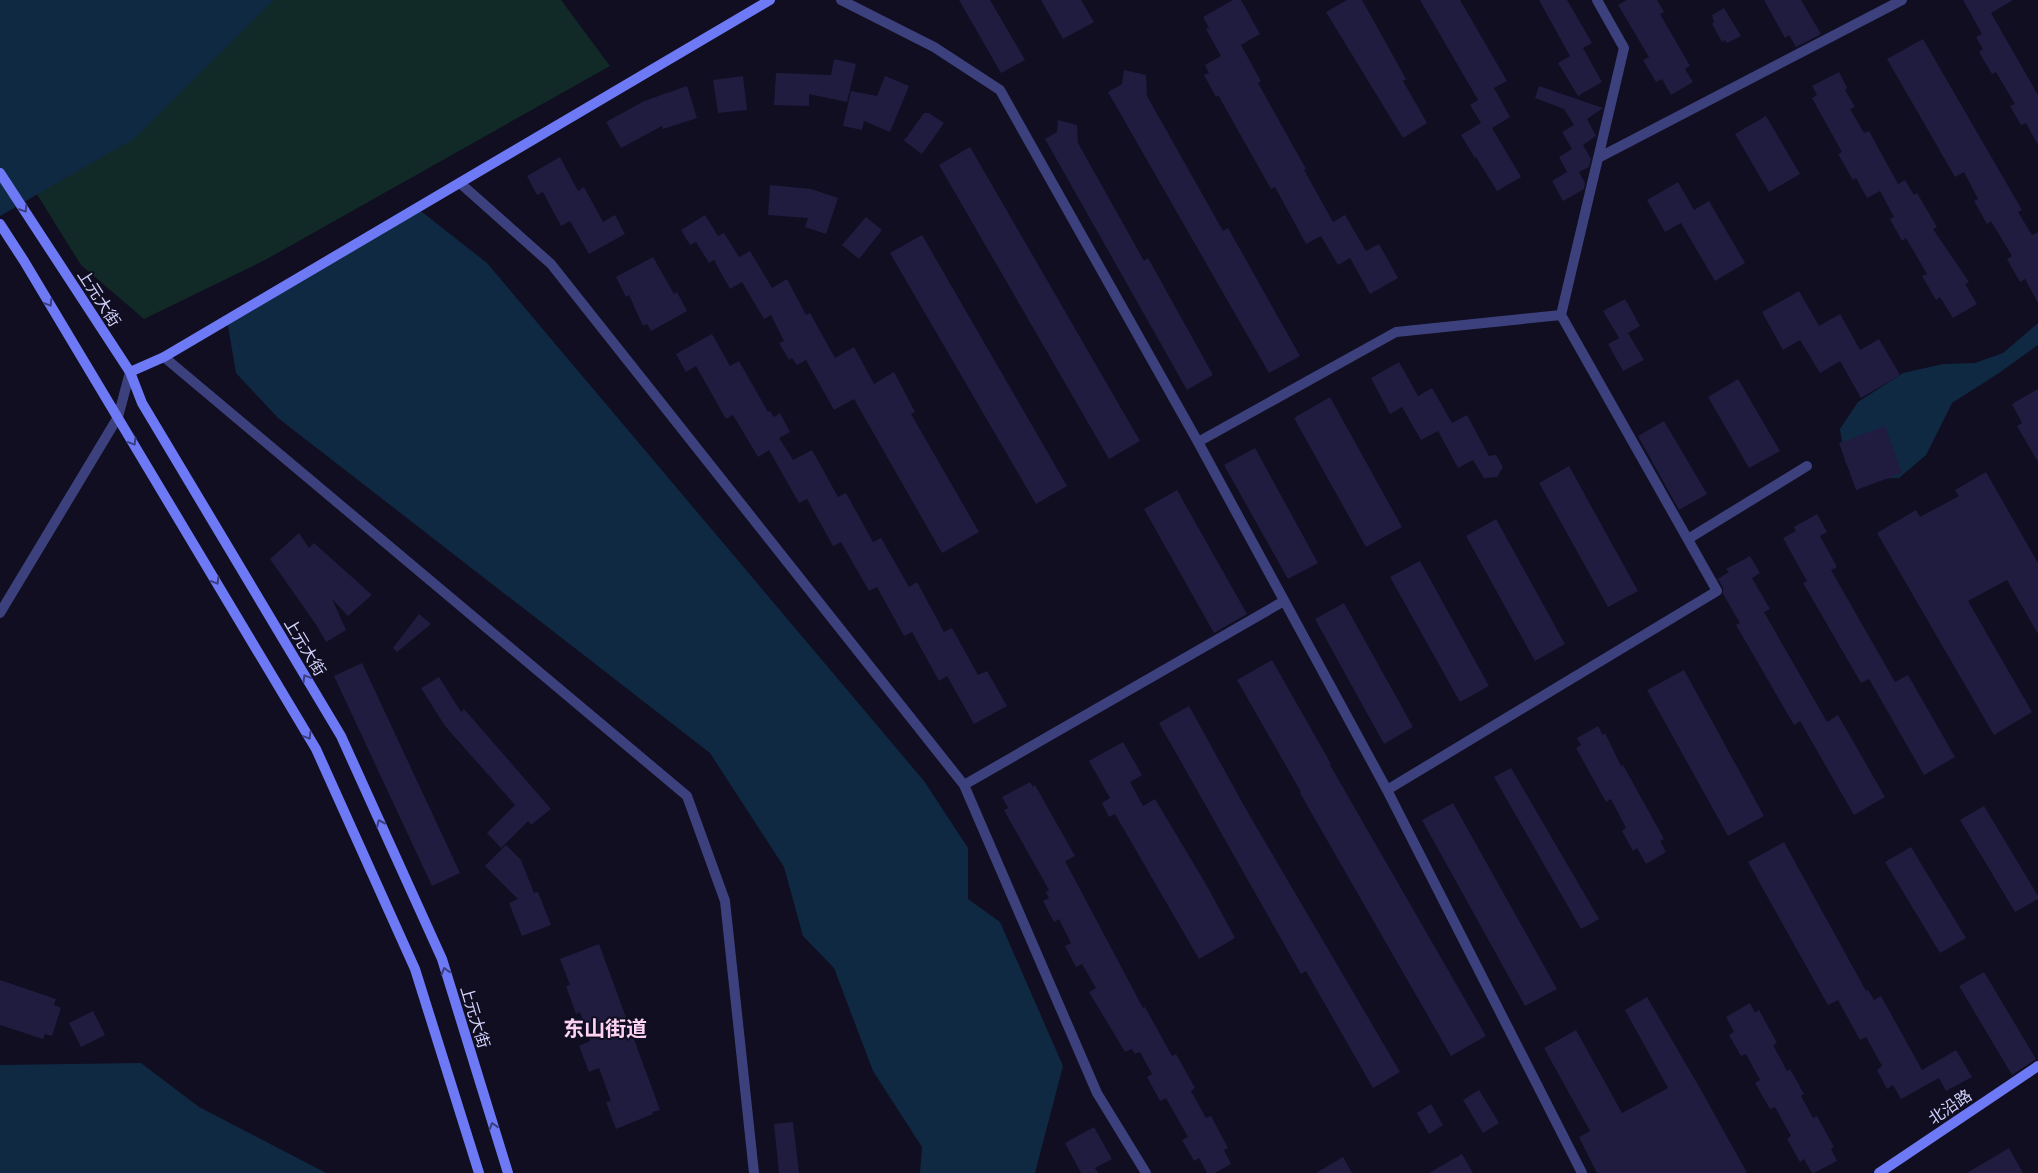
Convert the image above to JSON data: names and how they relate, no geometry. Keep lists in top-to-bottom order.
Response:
{
  "streets": {
    "main road": ["上元大街", "北沿路"]
  },
  "districts": ["东山街道"]
}
